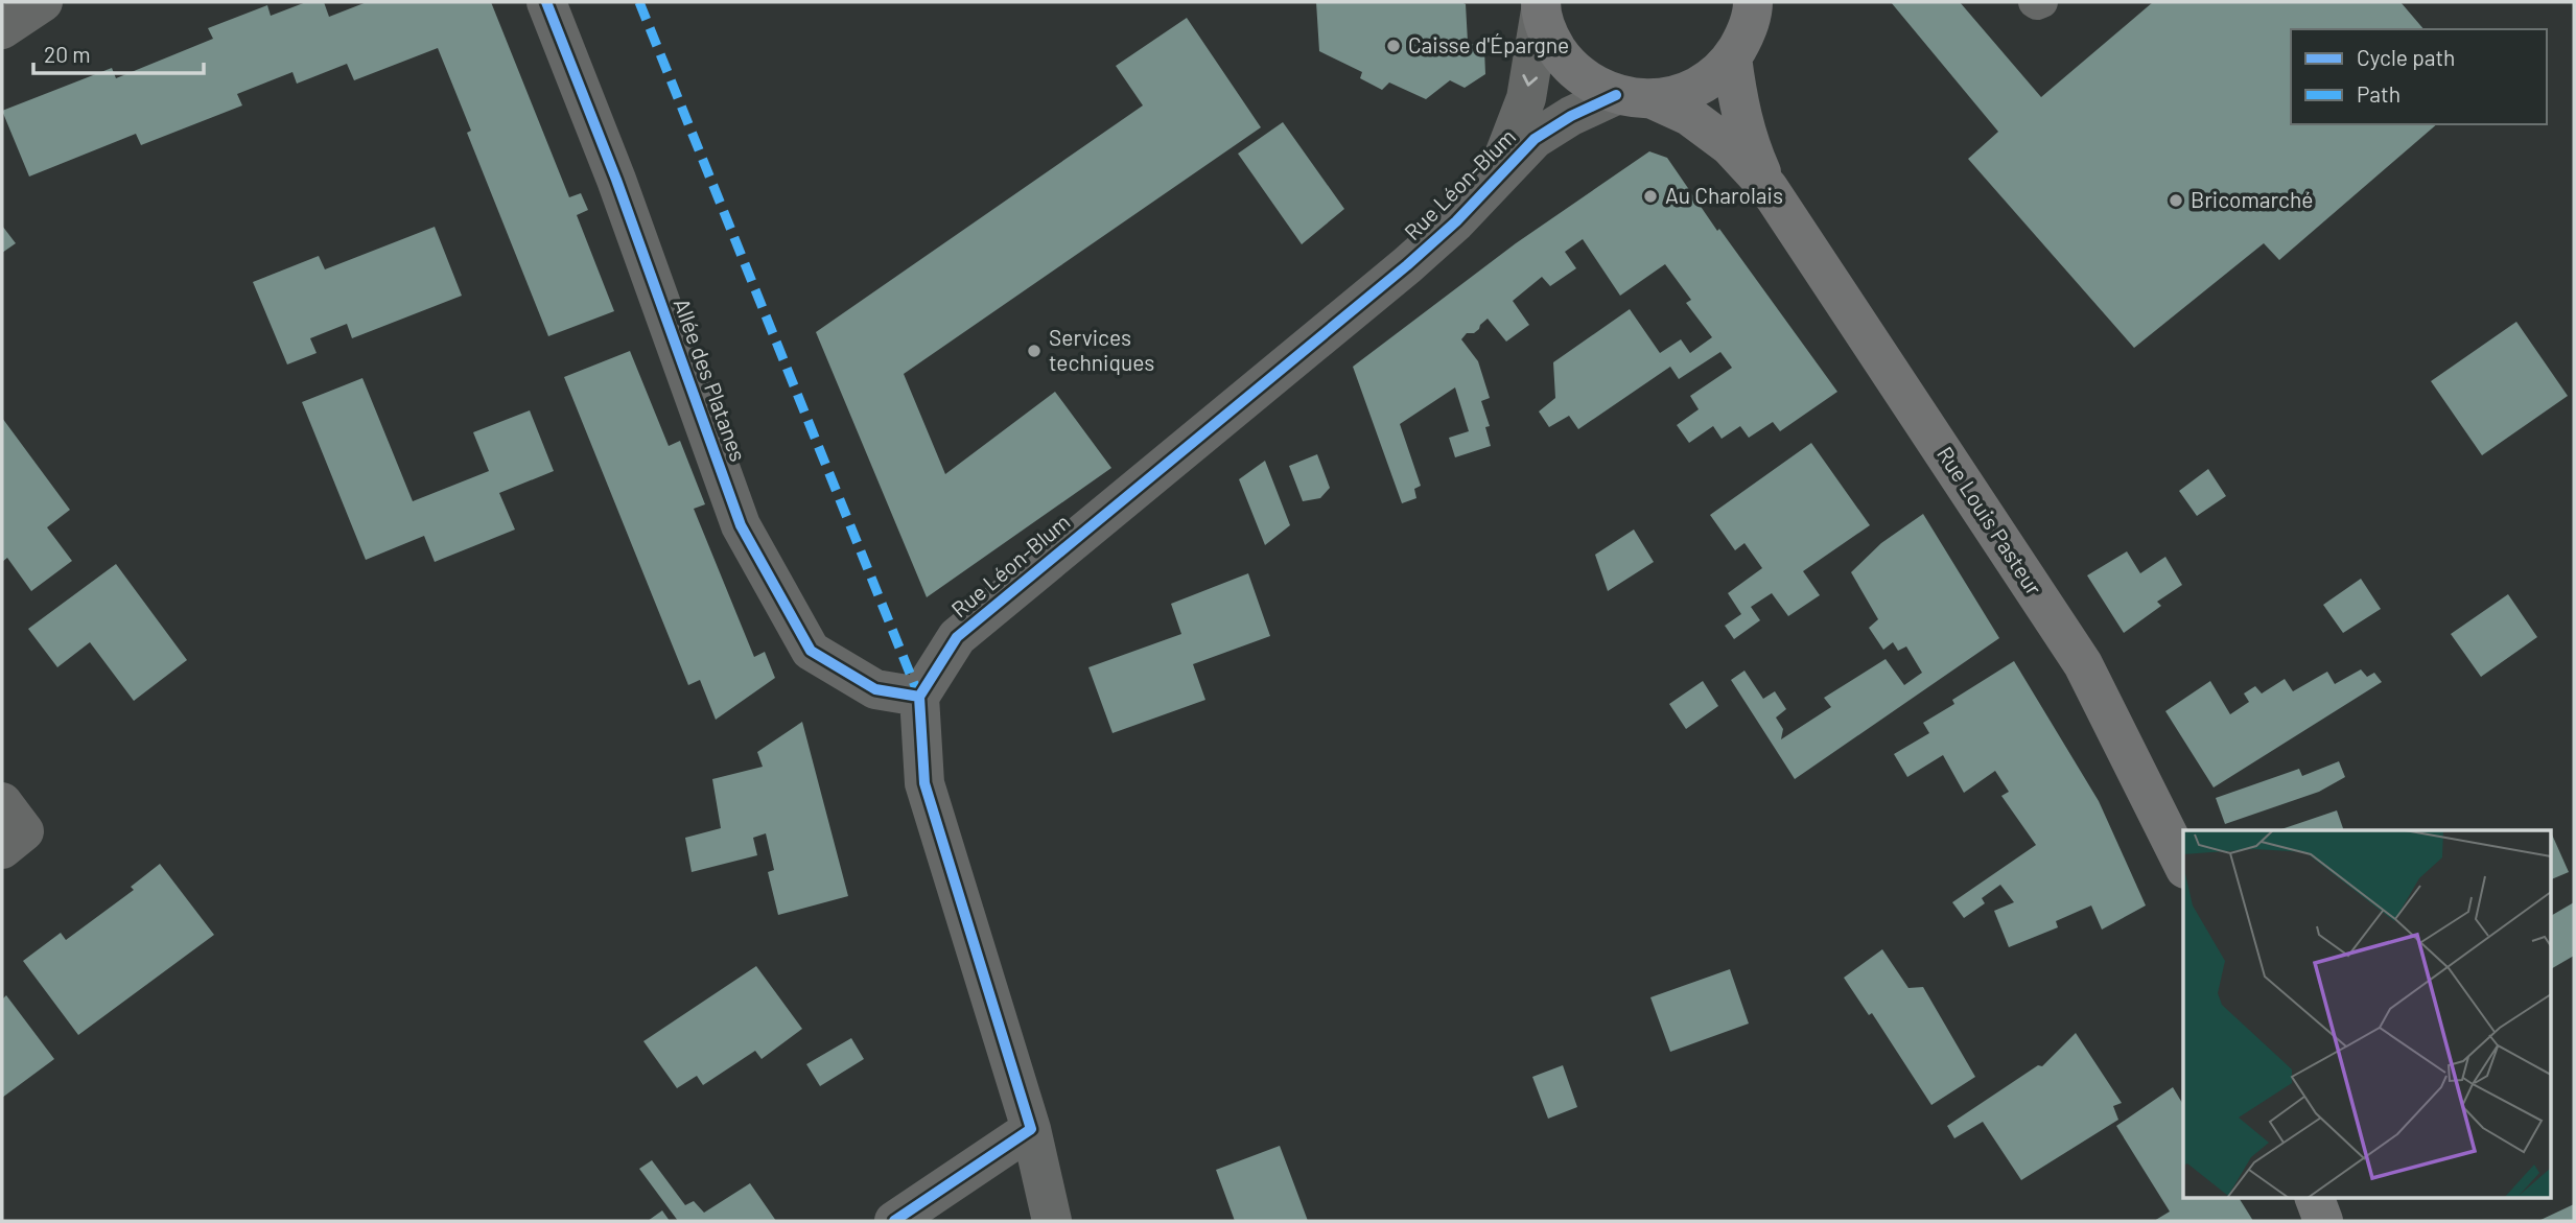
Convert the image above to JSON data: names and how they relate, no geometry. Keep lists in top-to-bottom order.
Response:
{
  "streets": {
    "main road": ["Rue Louis Pasteur"],
    "street": ["Rue Léon-Blum", "Allée des Platanes"]
  },
  "crossings": [
    ["Rue Léon-Blum", "Allée des Platanes"],
    ["Rue Léon-Blum", "Rue Louis Pasteur"]
  ],
  "places": [
    "Caisse d'Épargne",
    "Au Charolais",
    "Bricomarché",
    "Services techniques"
  ],
  "legend": ["Cycle path", "Path"],
  "scale_bar": "20 m"
}
